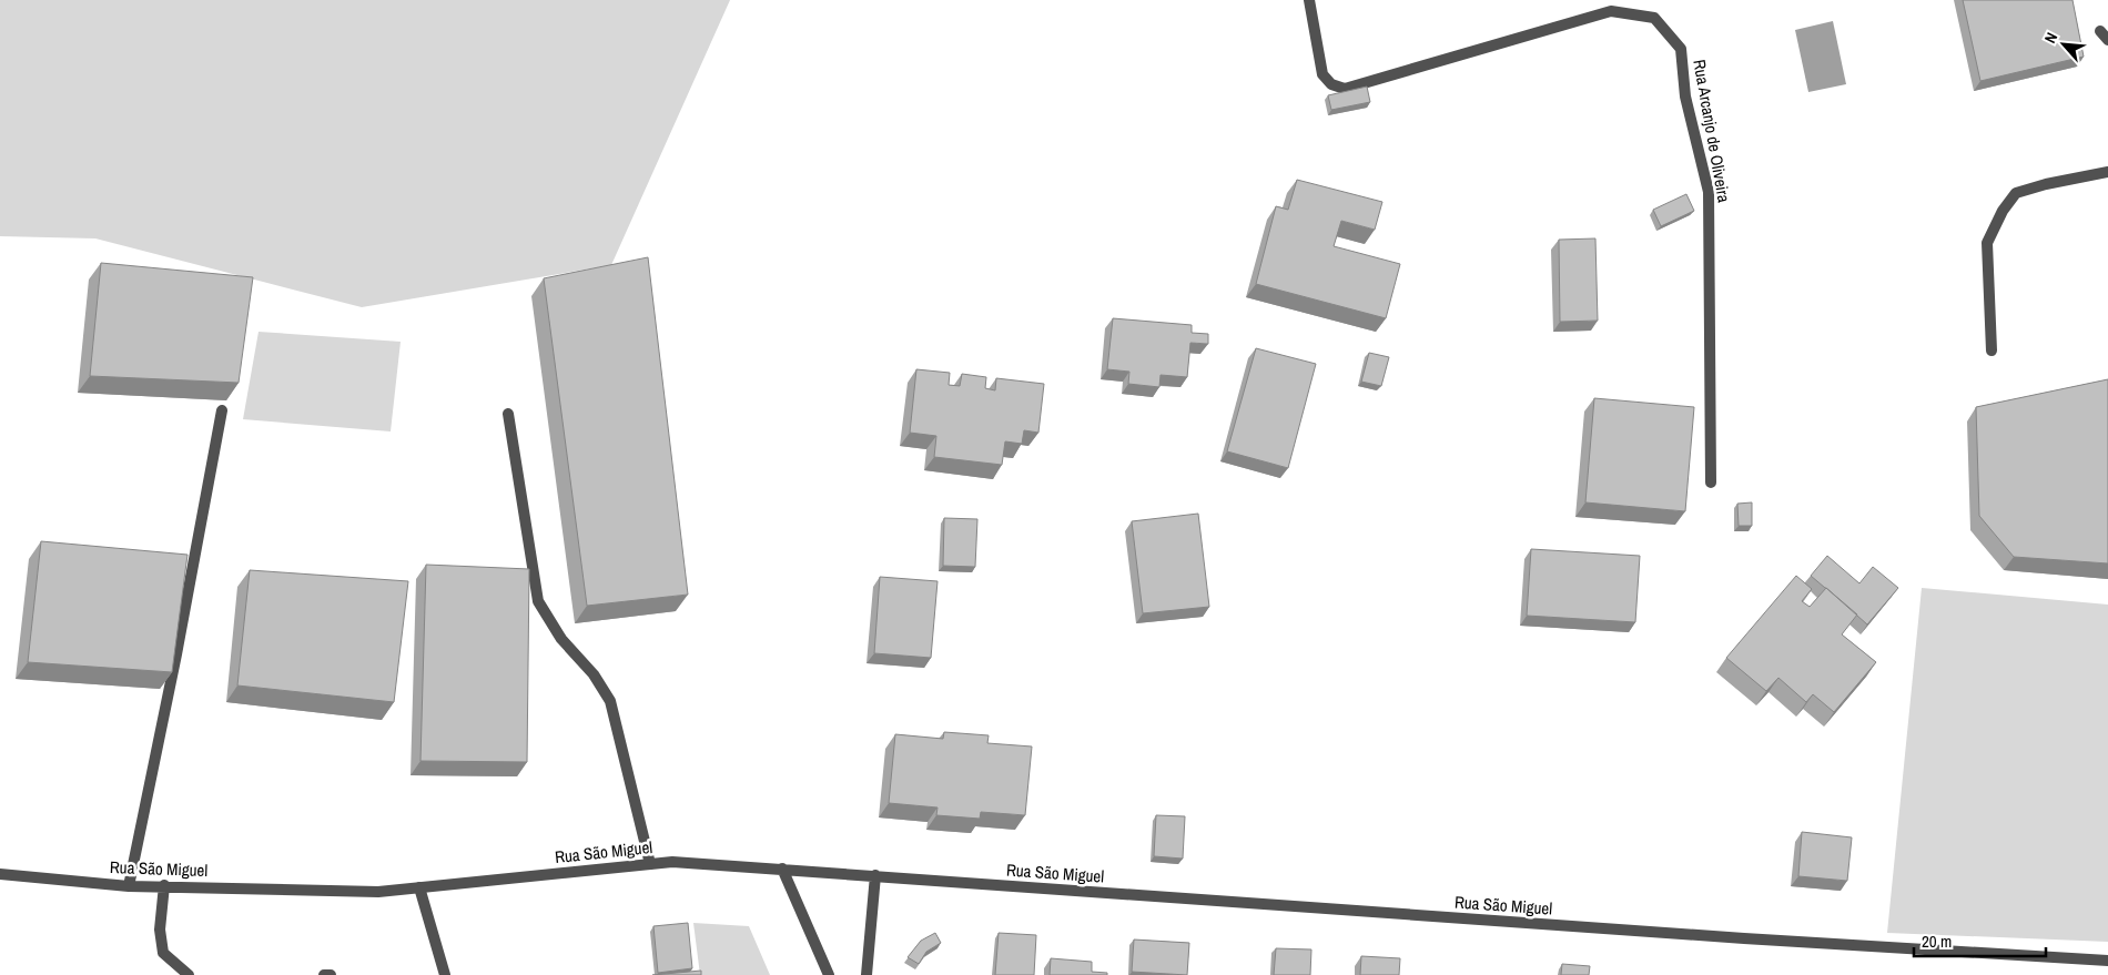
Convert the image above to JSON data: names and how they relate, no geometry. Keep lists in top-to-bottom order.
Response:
{
  "streets": {
    "street": ["Rua Arcanjo de Oliveira", "Rua São Miguel"]
  },
  "scale_bar": "20 m",
  "north": "top left"
}
